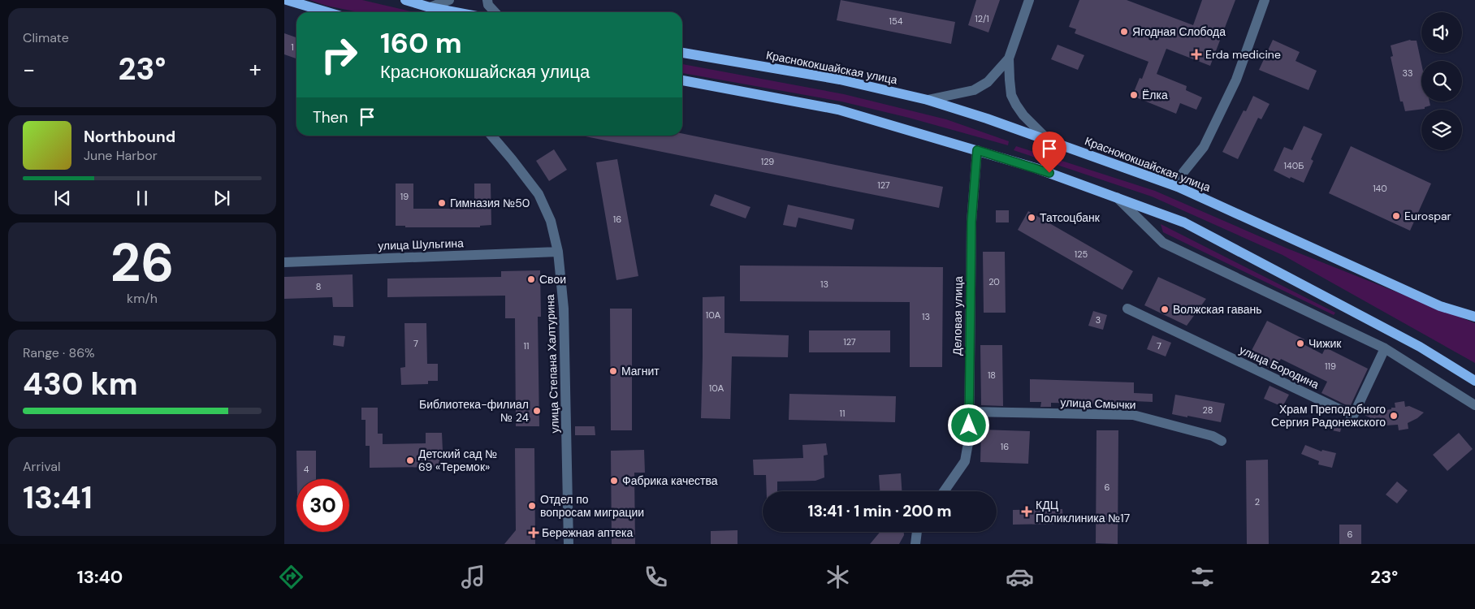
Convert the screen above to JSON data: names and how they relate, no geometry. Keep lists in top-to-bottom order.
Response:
{
  "streets": {
    "main road": ["Краснококшайская улица"],
    "street": [
      "улица Шульгина",
      "Деловая улица",
      "улица Степана Халтурина",
      "улица Бородина",
      "улица Смычки"
    ]
  },
  "crossings": [
    ["улица Шульгина", "улица Степана Халтурина"],
    ["Деловая улица", "улица Смычки"]
  ],
  "places": {
    "other": [
      "Ягодная Слобода",
      "Ёлка",
      "Гимназия №50",
      "Eurospar",
      "Татсоцбанк",
      "Свои",
      "Волжская гавань",
      "Чижик",
      "Магнит",
      "Библиотека-филиал № 24",
      "Храм Преподобного Сергия Радонежского",
      "Детский сад № 69 «Теремок»",
      "Фабрика качества",
      "Отдел по вопросам миграции"
    ],
    "health": ["Erda medicine", "КДЦ Поликлиника №17", "Бережная аптека"]
  },
  "house_numbers": [
    "12/1",
    "154",
    "1",
    "33",
    "129",
    "140Б",
    "127",
    "140",
    "19",
    "16",
    "125",
    "20",
    "13",
    "8",
    "10А",
    "13",
    "3",
    "127",
    "7",
    "11",
    "7",
    "119",
    "18",
    "10А",
    "28",
    "11",
    "16",
    "4",
    "6",
    "2",
    "6"
  ],
  "page": {
    "tile": [
      "Climate",
      ["26", "km/h"],
      ["Range · 86%", "430 km"],
      ["Arrival", "13:41"]
    ],
    "turn": ["160 m", "Краснококшайская улица"],
    "heat": ["−", "23°", "+"],
    "then": "Then",
    "song": ["Northbound", "June Harbor"],
    "limit": "30",
    "trip": "13:41 · 1 min · 200 m",
    "tabs": ["13:40", "23°"]
  }
}
